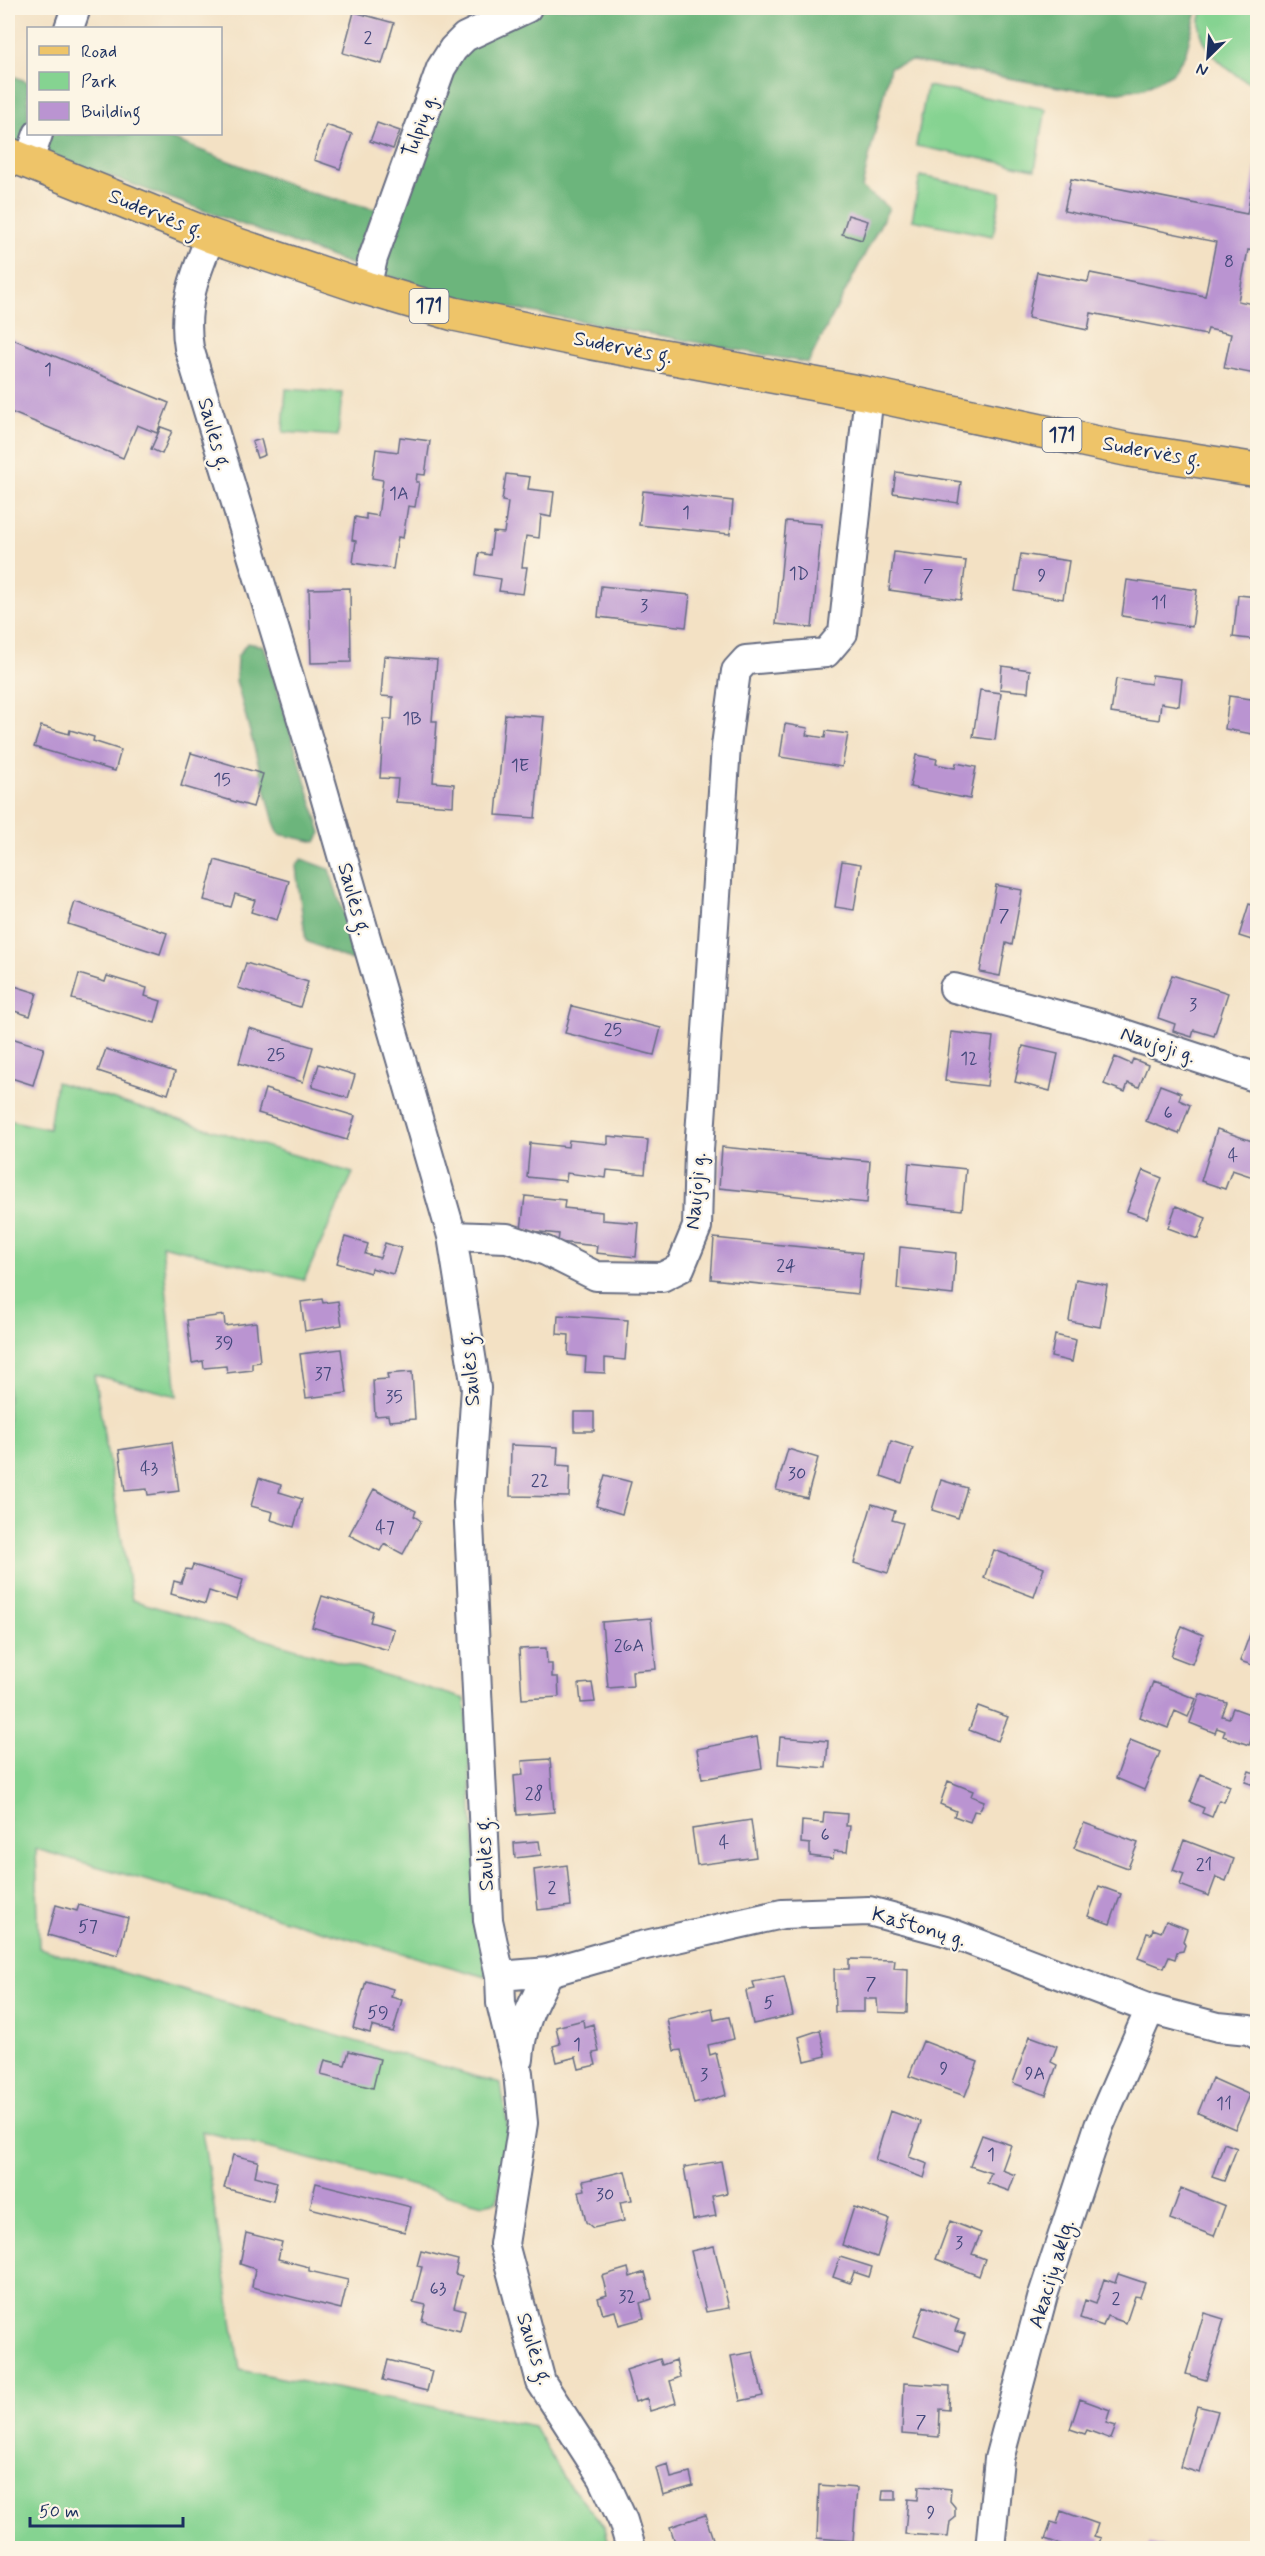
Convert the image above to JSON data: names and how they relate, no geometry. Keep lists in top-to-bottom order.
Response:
{
  "streets": {
    "main road": ["Sudervės g.", "171"],
    "street": [
      "Tulpių g.",
      "Saulės g.",
      "Naujoji g.",
      "Kaštonų g.",
      "Akacijų aklg."
    ]
  },
  "crossings": [
    ["Tulpių g.", "Sudervės g."],
    ["Sudervės g.", "Saulės g."],
    ["Sudervės g.", "Naujoji g."],
    ["Saulės g.", "Naujoji g."],
    ["Saulės g.", "Kaštonų g."],
    ["Kaštonų g.", "Akacijų aklg."]
  ],
  "house_numbers": [
    "2",
    "8",
    "1",
    "1A",
    "1",
    "1D",
    "7",
    "9",
    "11",
    "3",
    "1B",
    "1E",
    "15",
    "7",
    "3",
    "25",
    "25",
    "12",
    "6",
    "4",
    "24",
    "39",
    "37",
    "35",
    "43",
    "30",
    "22",
    "47",
    "26A",
    "28",
    "6",
    "4",
    "21",
    "2",
    "57",
    "7",
    "5",
    "59",
    "1",
    "9",
    "9A",
    "3",
    "11",
    "1",
    "30",
    "3",
    "63",
    "32",
    "2",
    "7",
    "9"
  ],
  "legend": ["Road", "Park", "Building"],
  "scale_bar": "50 m",
  "north": "bottom left"
}
